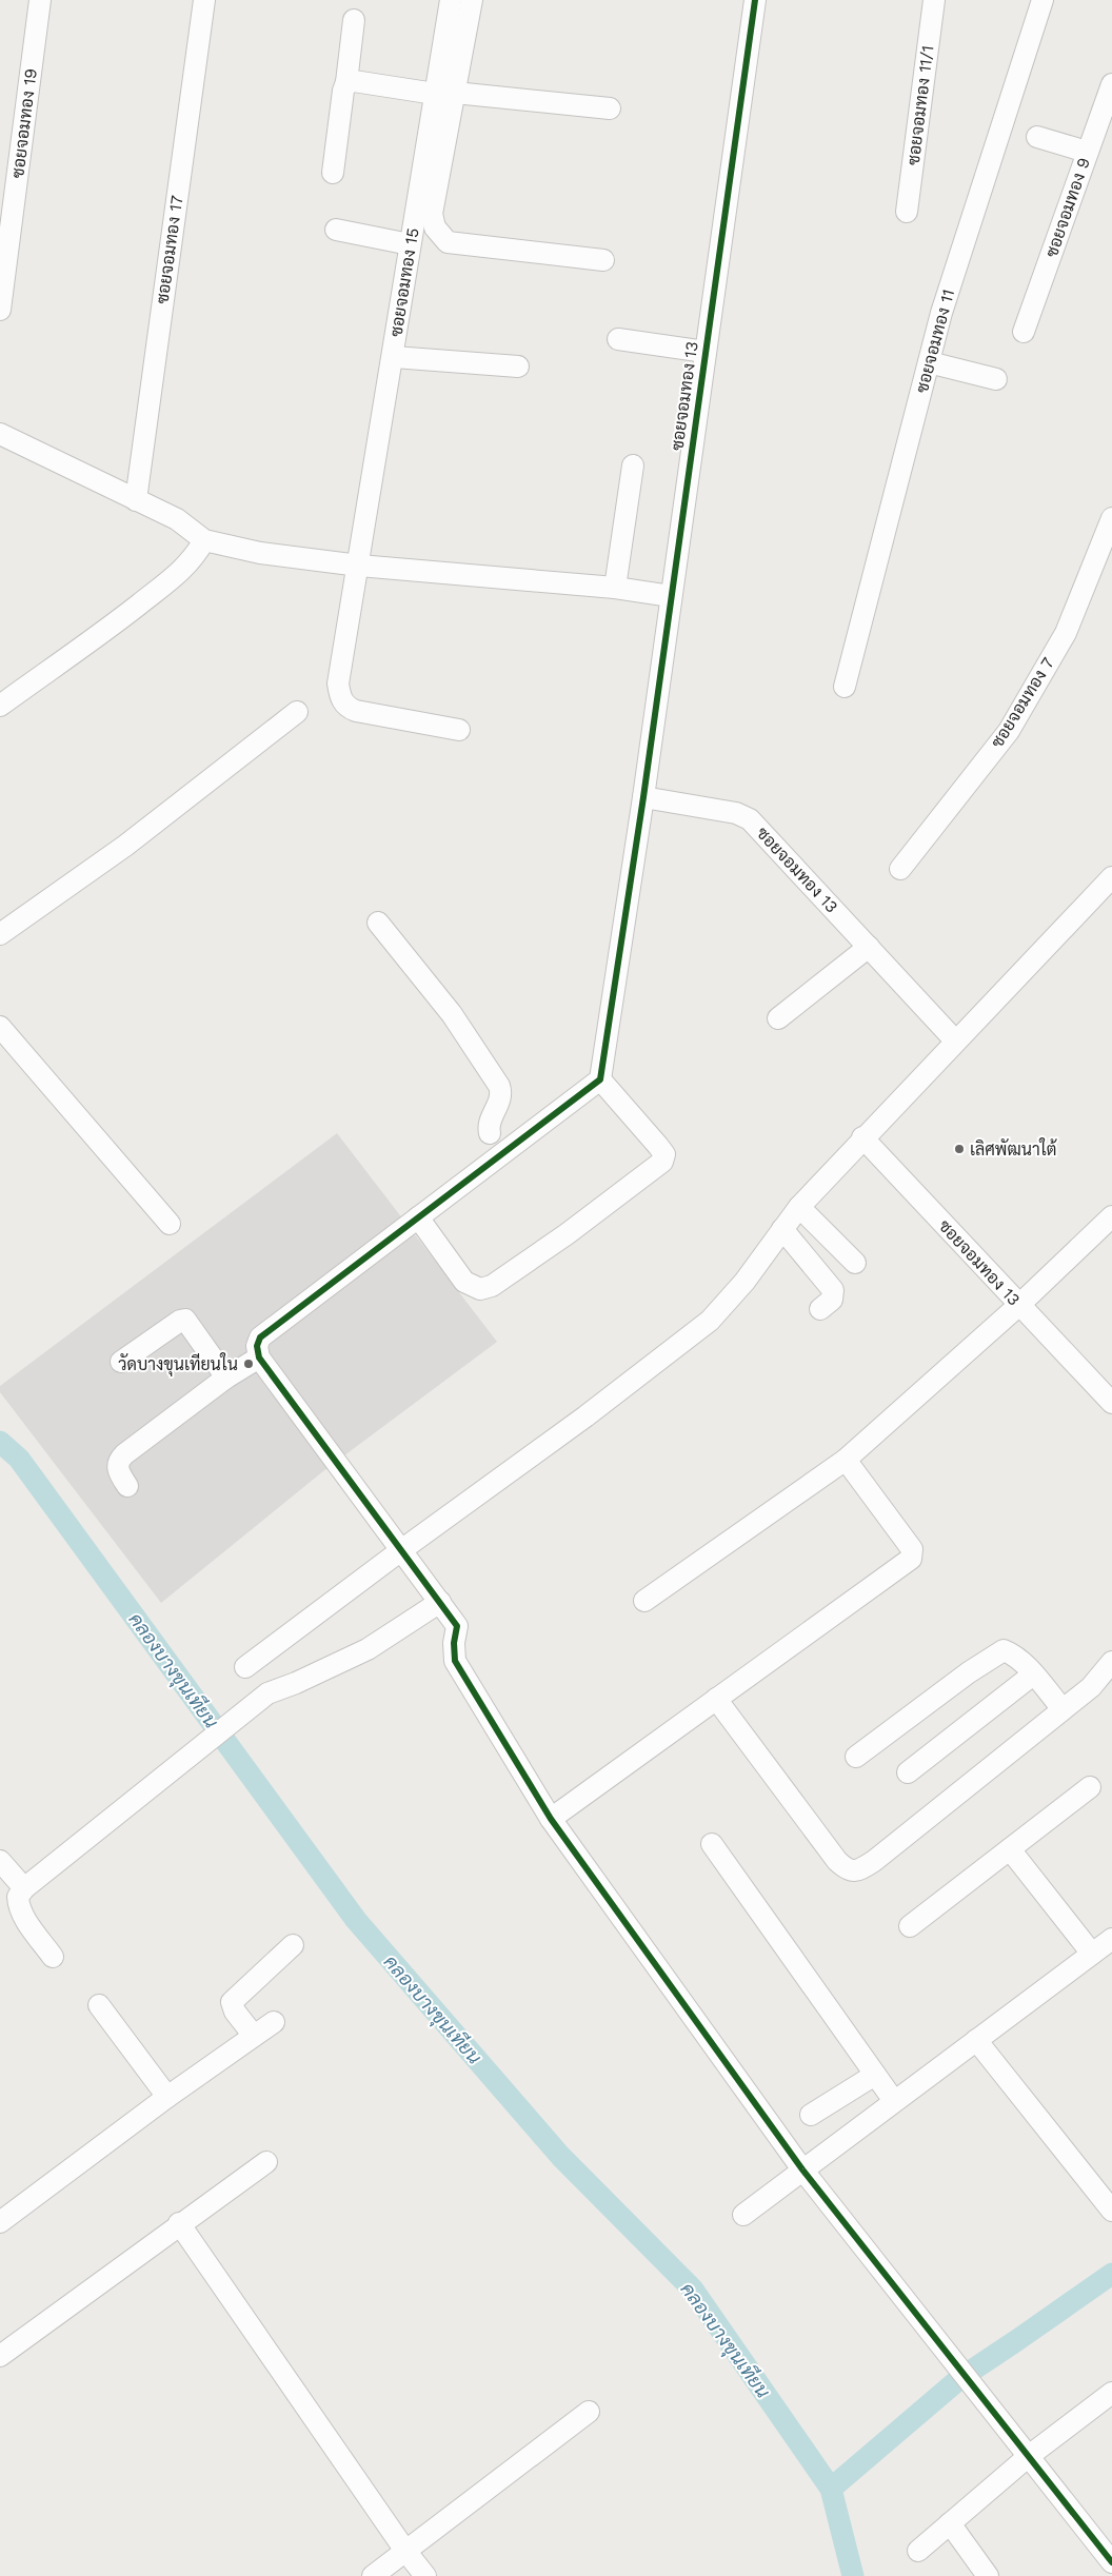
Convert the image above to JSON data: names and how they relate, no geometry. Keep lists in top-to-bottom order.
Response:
{
  "streets": {
    "street": [
      "ซอยจอมทอง 11/1",
      "ซอยจอมทอง 19",
      "ซอยจอมทอง 9",
      "ซอยจอมทอง 17",
      "ซอยจอมทอง 15",
      "ซอยจอมทอง 11",
      "ซอยจอมทอง 13",
      "ซอยจอมทอง 7"
    ]
  },
  "water": ["คลองบางขุนเทียน"],
  "places": ["เลิศพัฒนาใต้", "วัดบางขุนเทียนใน"]
}
